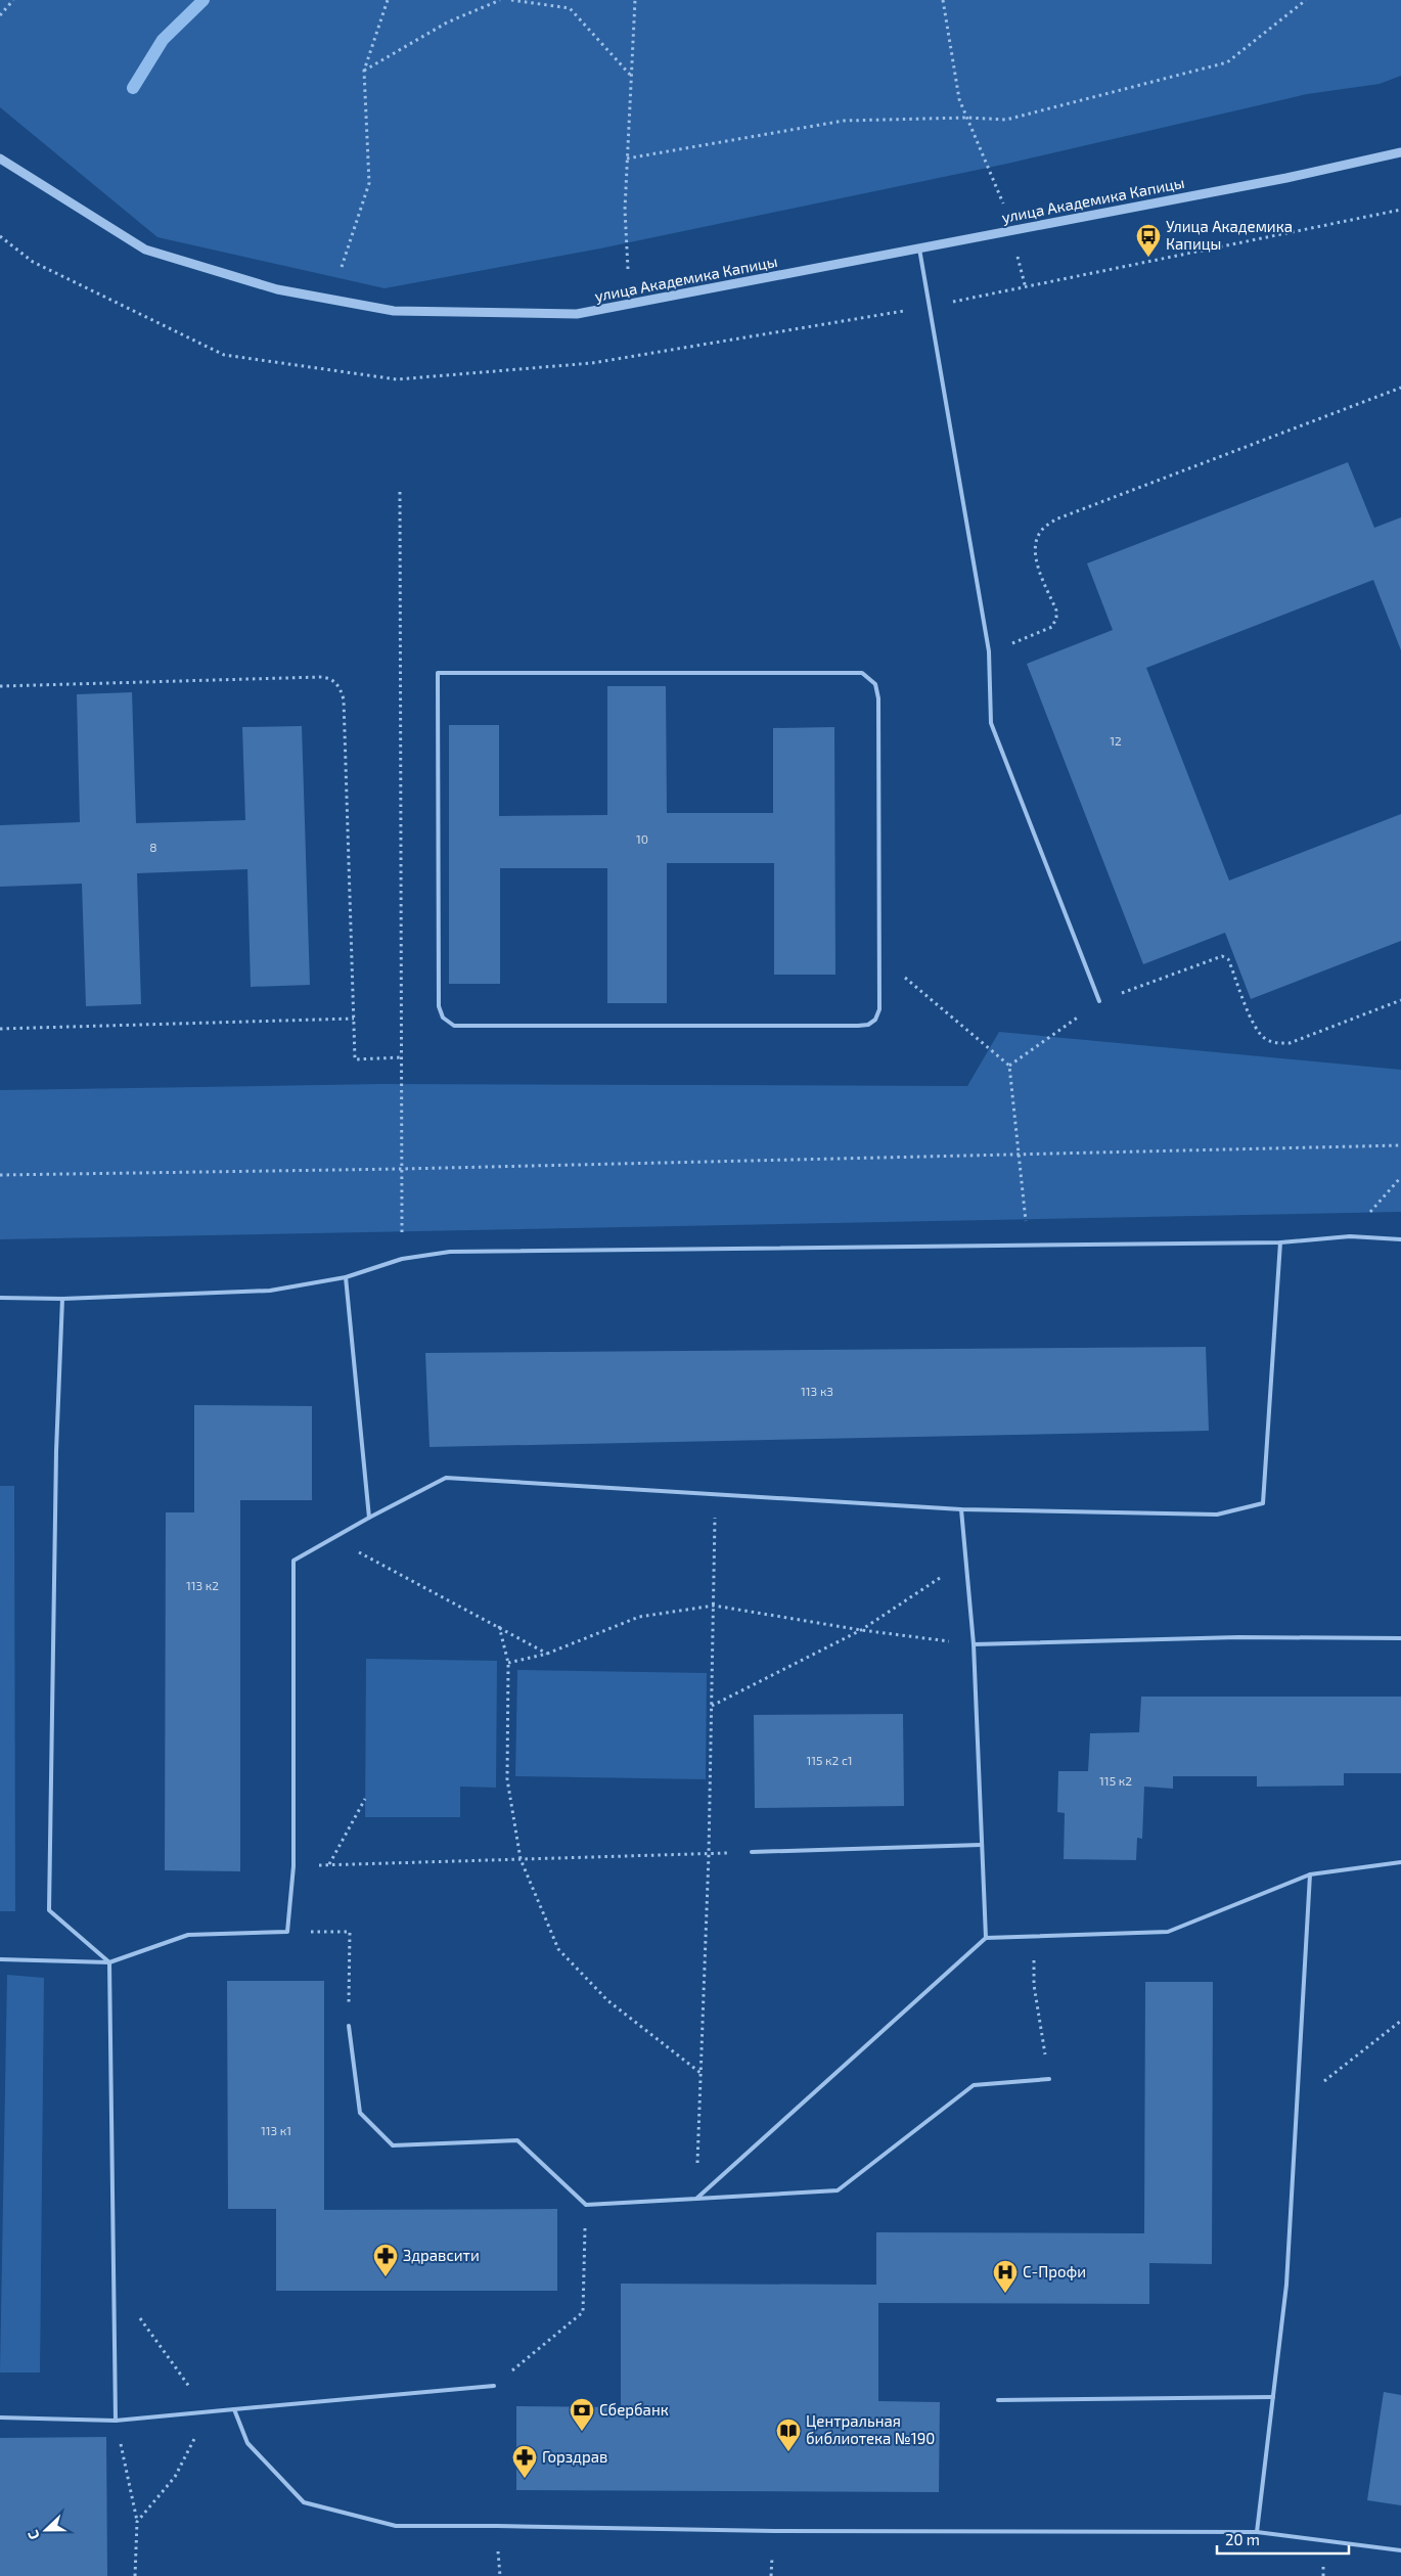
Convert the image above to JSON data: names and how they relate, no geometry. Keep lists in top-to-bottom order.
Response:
{
  "streets": {
    "street": ["улица Академика Капицы"]
  },
  "places": {
    "bus stop": ["Улица Академика Капицы"],
    "pharmacy": ["Здравсити", "Горздрав"],
    "hospital": ["С-Профи"],
    "bank": ["Сбербанк"],
    "library": ["Центральная библиотека №190"]
  },
  "house_numbers": [
    "12",
    "10",
    "8",
    "113 к3",
    "113 к2",
    "115 к2 с1",
    "115 к2",
    "113 к1"
  ],
  "scale_bar": "20 m",
  "north": "left"
}
